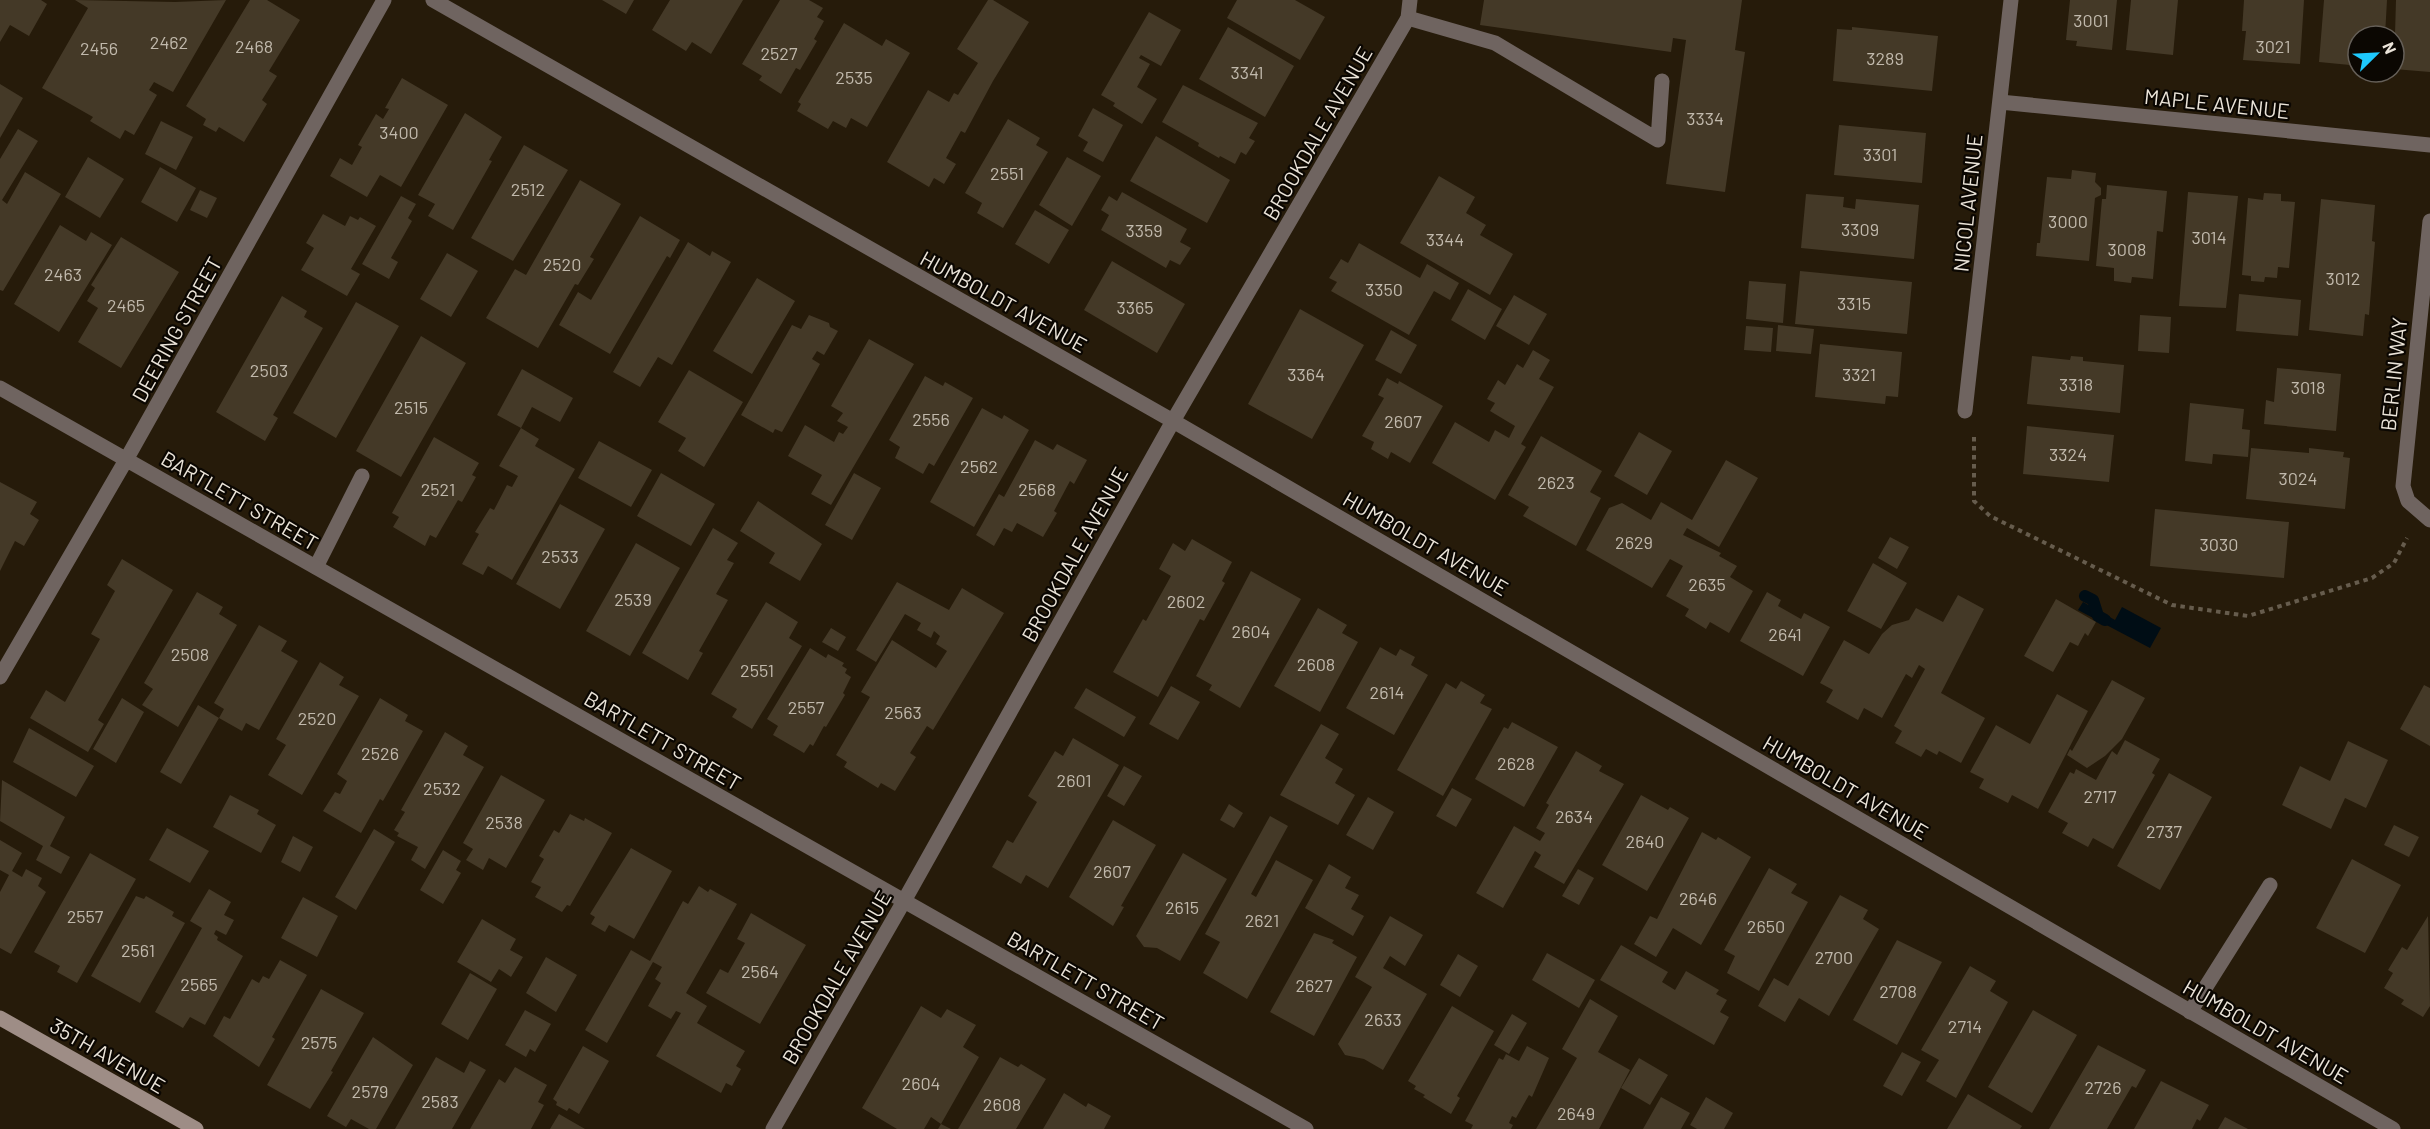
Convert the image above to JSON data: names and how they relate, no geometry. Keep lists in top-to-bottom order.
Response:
{
  "streets": {
    "main road": ["35TH AVENUE"],
    "street": [
      "MAPLE AVENUE",
      "BROOKDALE AVENUE",
      "NICOL AVENUE",
      "HUMBOLDT AVENUE",
      "DEERING STREET",
      "BERLIN WAY",
      "BARTLETT STREET"
    ]
  },
  "crossings": [
    ["MAPLE AVENUE", "NICOL AVENUE"],
    ["BROOKDALE AVENUE", "HUMBOLDT AVENUE"],
    ["BROOKDALE AVENUE", "BARTLETT STREET"],
    ["DEERING STREET", "BARTLETT STREET"]
  ],
  "house_numbers": [
    "3001",
    "2462",
    "2468",
    "3021",
    "2456",
    "2527",
    "3289",
    "3341",
    "2535",
    "3334",
    "3400",
    "3301",
    "2551",
    "2512",
    "3000",
    "3309",
    "3359",
    "3014",
    "3344",
    "3008",
    "2520",
    "2463",
    "3012",
    "3350",
    "3315",
    "2465",
    "3365",
    "2503",
    "3364",
    "3321",
    "3318",
    "3018",
    "2515",
    "2556",
    "2607",
    "3324",
    "2562",
    "3024",
    "2623",
    "2521",
    "2568",
    "2629",
    "3030",
    "2533",
    "2635",
    "2539",
    "2602",
    "2604",
    "2641",
    "2508",
    "2608",
    "2551",
    "2614",
    "2557",
    "2563",
    "2520",
    "2526",
    "2628",
    "2601",
    "2532",
    "2717",
    "2634",
    "2538",
    "2737",
    "2640",
    "2607",
    "2646",
    "2615",
    "2557",
    "2621",
    "2650",
    "2561",
    "2700",
    "2564",
    "2565",
    "2627",
    "2708",
    "2633",
    "2714",
    "2575",
    "2604",
    "2726",
    "2579",
    "2583",
    "2608",
    "2649"
  ],
  "north": "top right"
}
